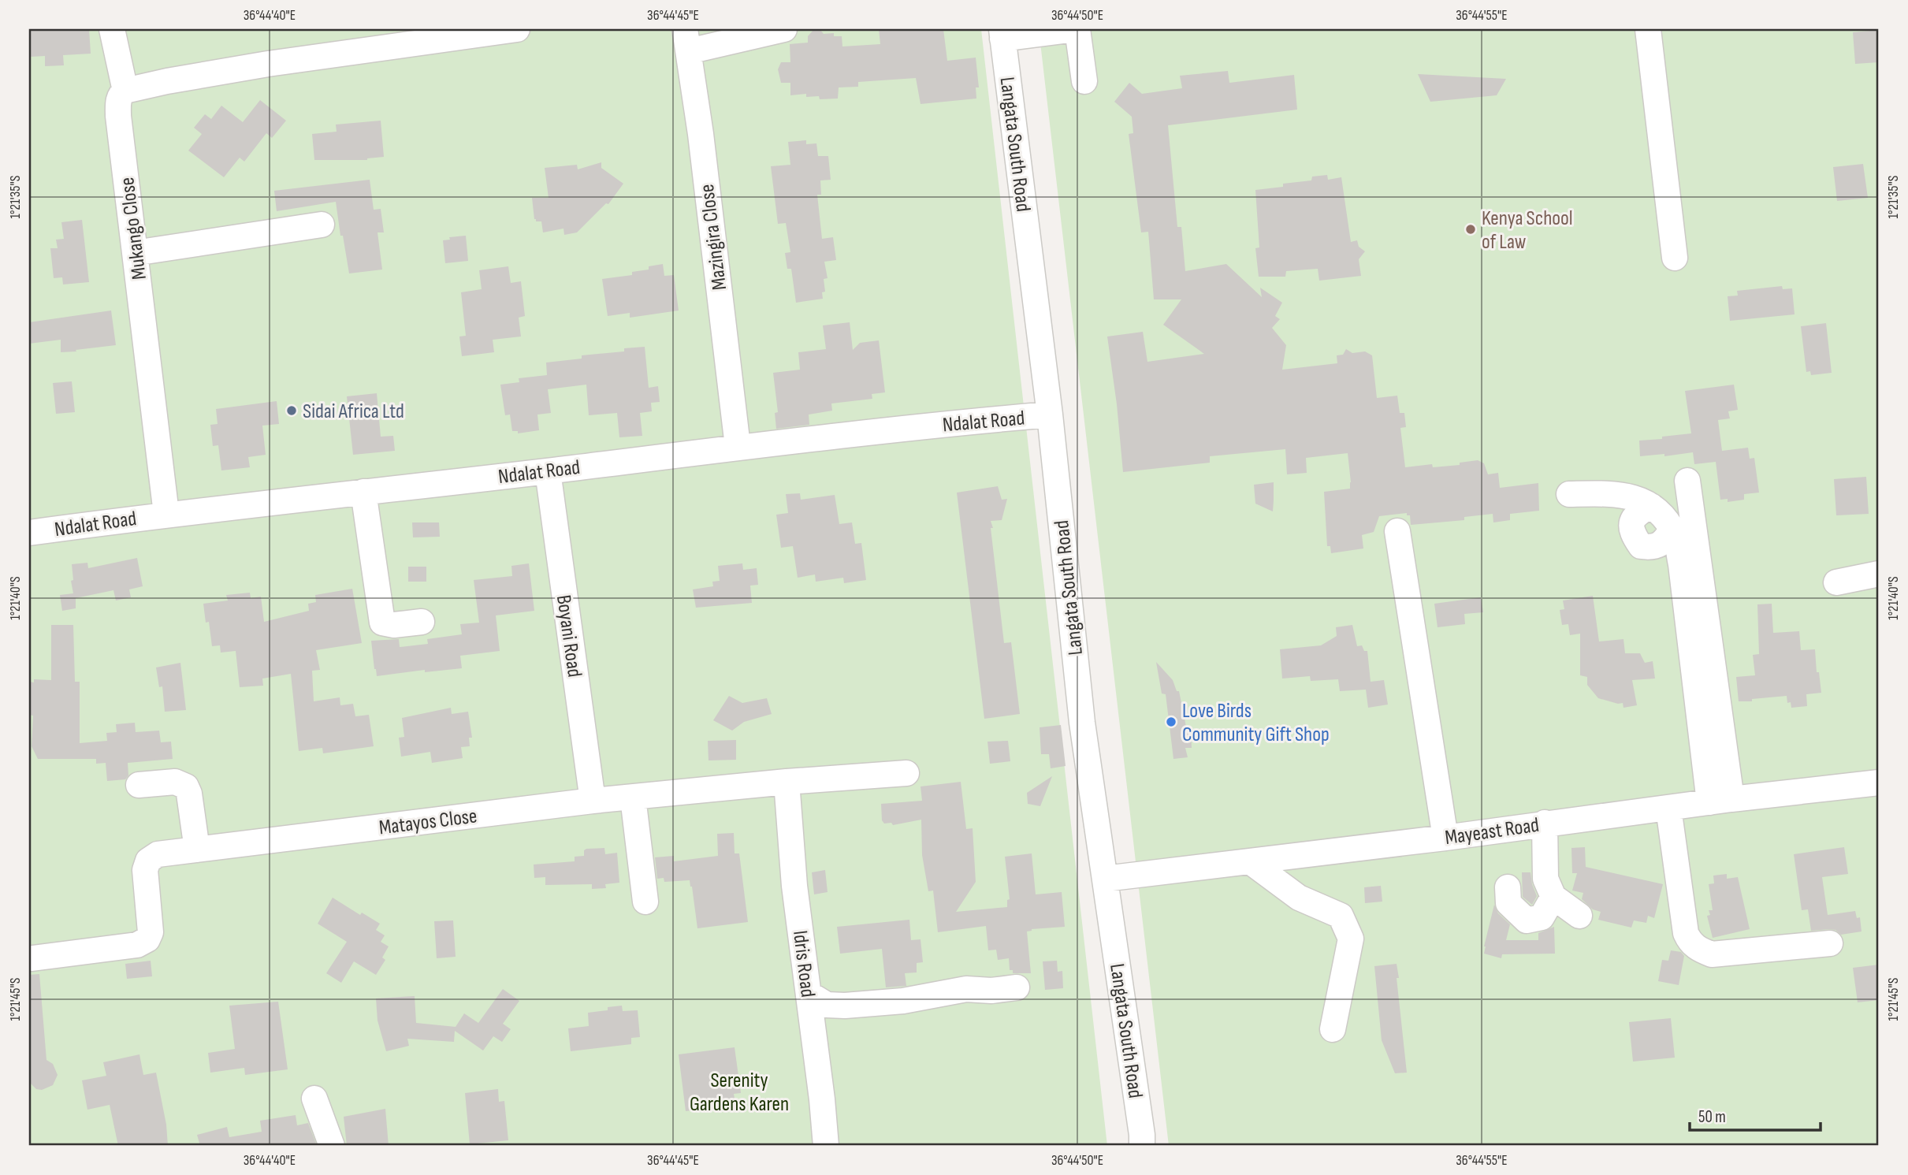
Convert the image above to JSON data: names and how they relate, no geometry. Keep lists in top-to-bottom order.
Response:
{
  "streets": {
    "street": [
      "Langata South Road",
      "Mukango Close",
      "Mazingira Close",
      "Ndalat Road",
      "Boyani Road",
      "Matayos Close",
      "Mayeast Road",
      "Idris Road"
    ]
  },
  "crossings": [
    ["Langata South Road", "Ndalat Road"],
    ["Langata South Road", "Mayeast Road"],
    ["Mukango Close", "Ndalat Road"],
    ["Mazingira Close", "Ndalat Road"],
    ["Ndalat Road", "Boyani Road"],
    ["Boyani Road", "Matayos Close"],
    ["Matayos Close", "Idris Road"]
  ],
  "parks": ["Serenity Gardens Karen"],
  "places": ["Kenya School of Law", "Sidai Africa Ltd", "Love Birds Community Gift Shop"],
  "scale_bar": "50 m",
  "coordinates": [
    "36°44'40\"E",
    "36°44'45\"E",
    "36°44'50\"E",
    "36°44'55\"E",
    "1°21'35\"S",
    "1°21'40\"S",
    "1°21'45\"S"
  ]
}
